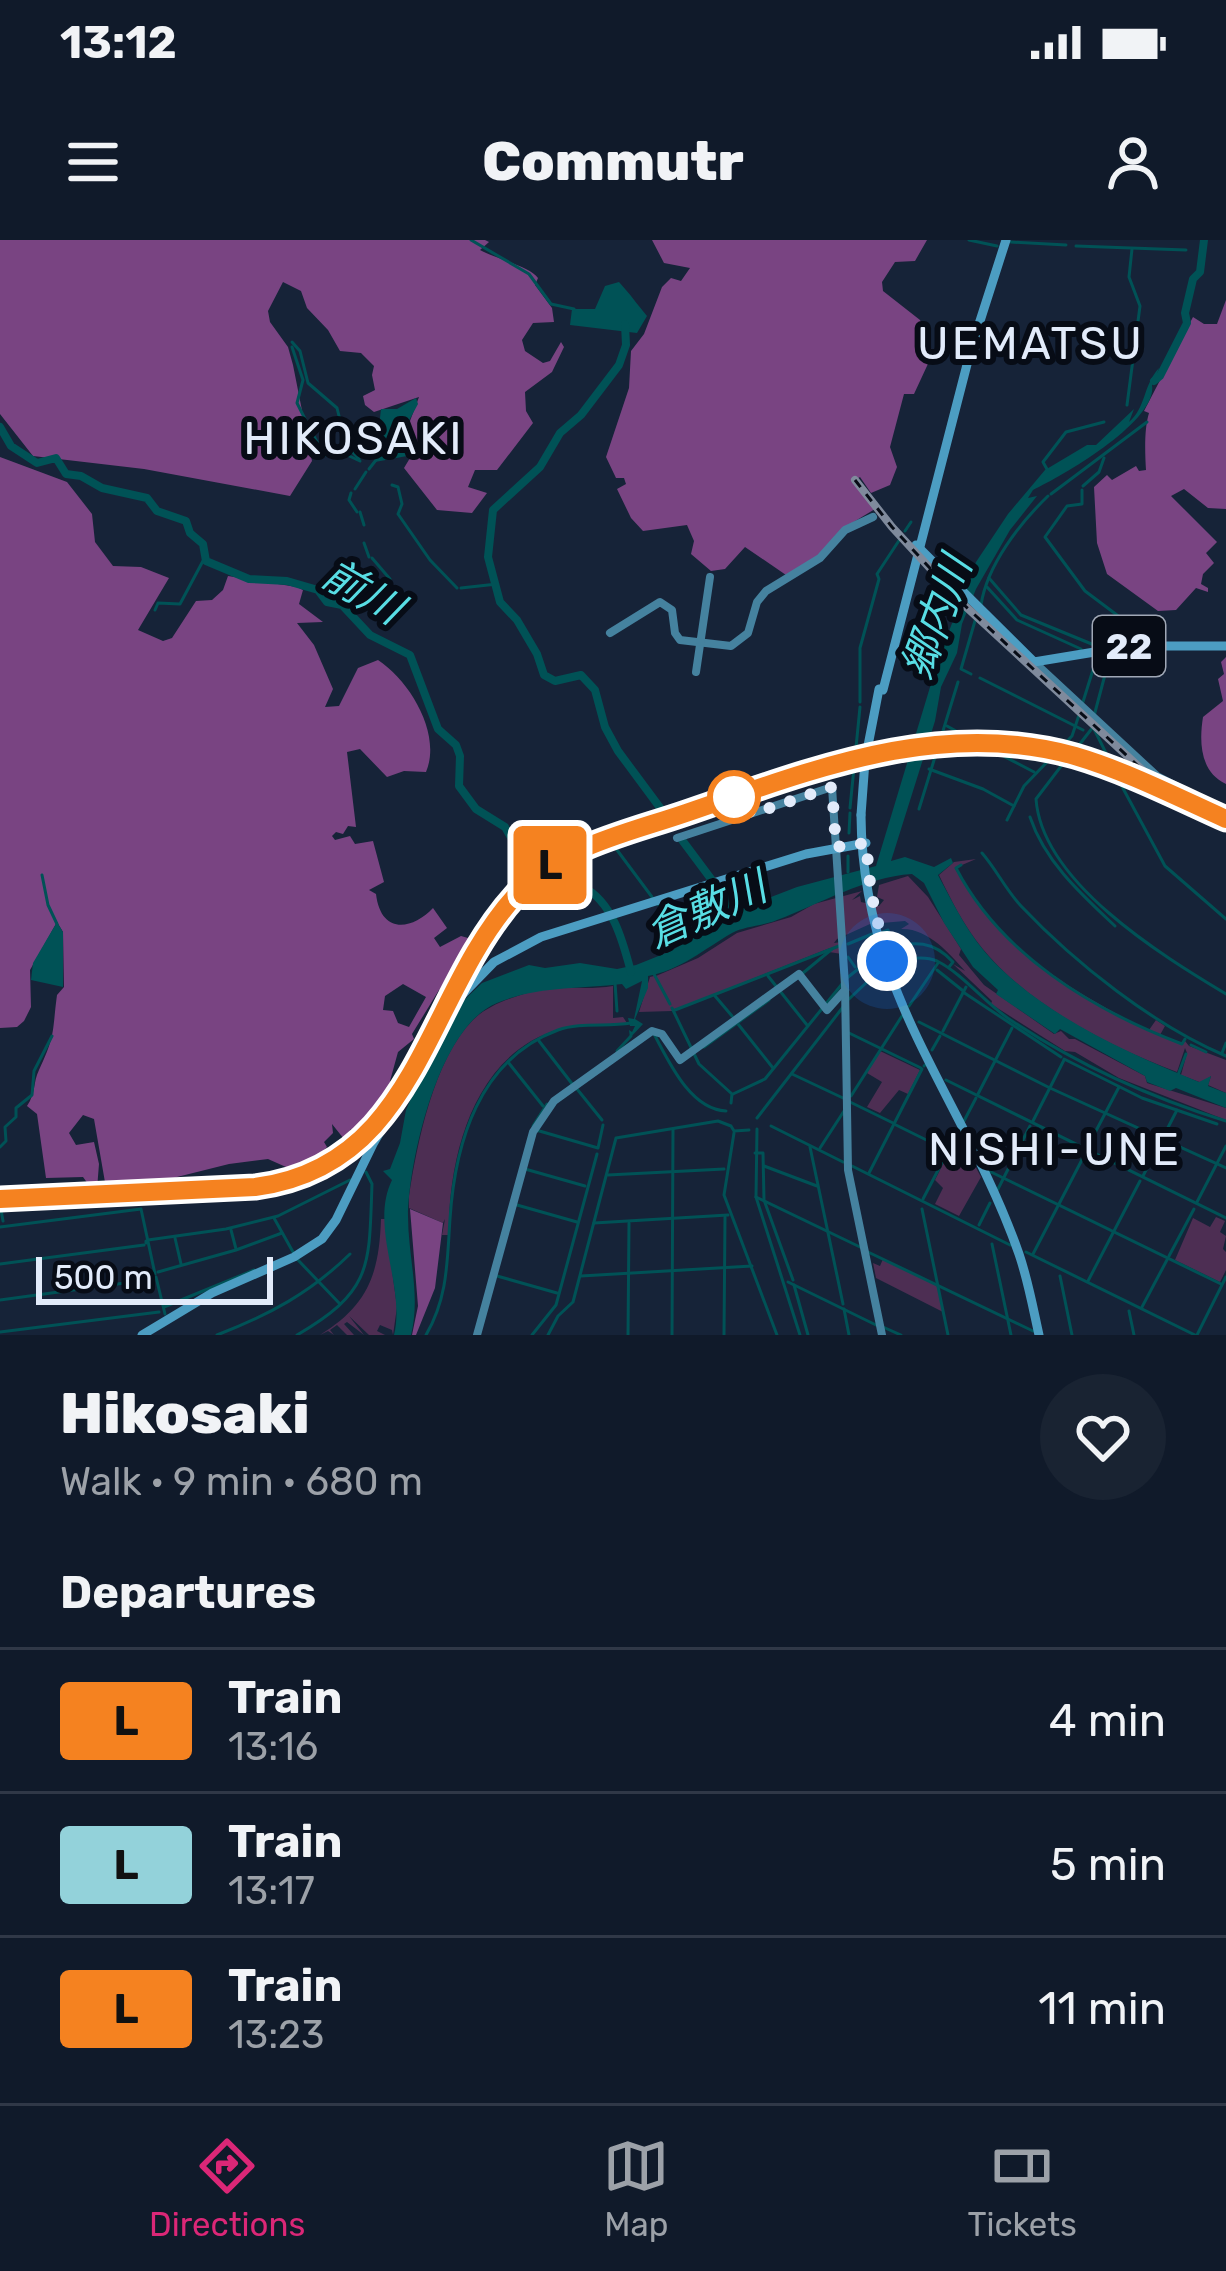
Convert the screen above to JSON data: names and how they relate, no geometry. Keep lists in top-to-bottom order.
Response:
{
  "streets": {
    "main road": ["22"]
  },
  "districts": ["UEMATSU", "HIKOSAKI", "NISHI-UNE"],
  "water": ["前川", "郷内川", "倉敷川"],
  "scale_bar": "500 m",
  "page": {
    "status": "13:12",
    "header": "Commutr",
    "on_map": "L",
    "scale": "500 m",
    "heading": [
      ["Hikosaki", "Walk · 9 min · 680 m"],
      "Departures"
    ],
    "list": [
      {
        "mark": "L",
        "name": "Train",
        "note": "13:16",
        "value": "4 min"
      },
      {
        "mark": "L",
        "name": "Train",
        "note": "13:17",
        "value": "5 min"
      },
      {
        "mark": "L",
        "name": "Train",
        "note": "13:23",
        "value": "11 min"
      }
    ],
    "tabs": ["Directions", "Map", "Tickets"]
  }
}
